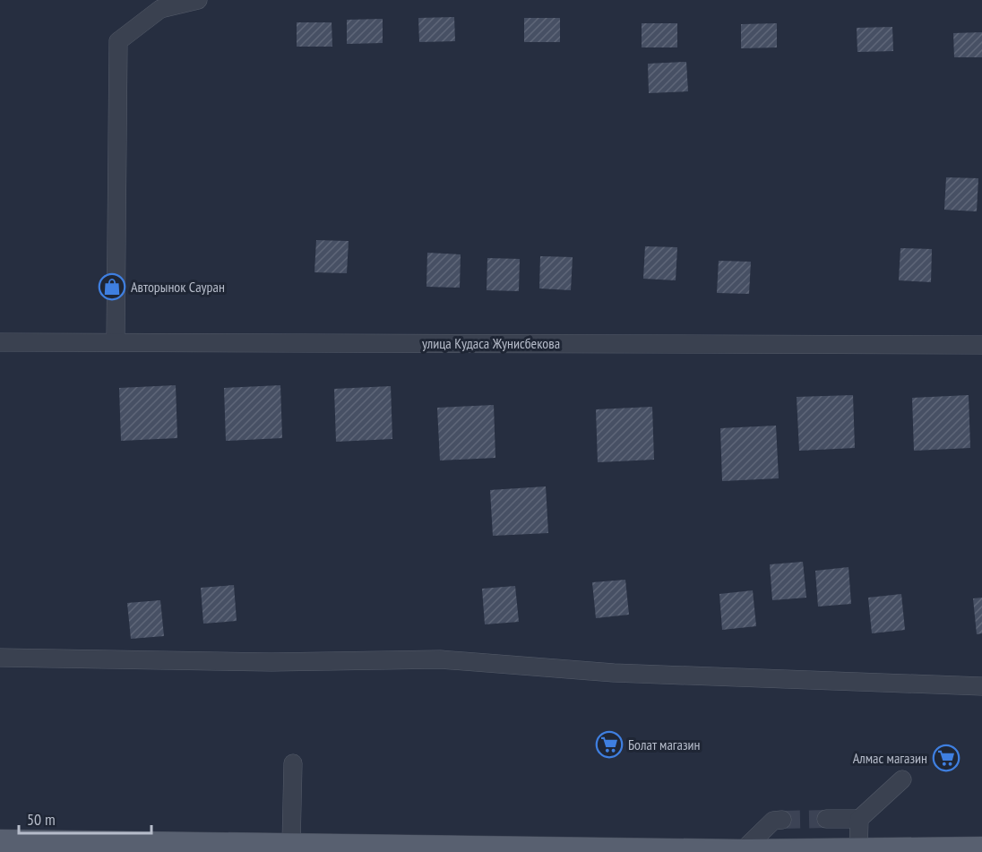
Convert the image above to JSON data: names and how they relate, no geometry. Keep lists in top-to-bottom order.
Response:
{
  "streets": {
    "street": ["улица Кудаса Жунисбекова"]
  },
  "places": {
    "shop": ["Авторынок Сауран"],
    "supermarket": ["Болат магазин", "Алмас магазин"]
  },
  "scale_bar": "50 m"
}
